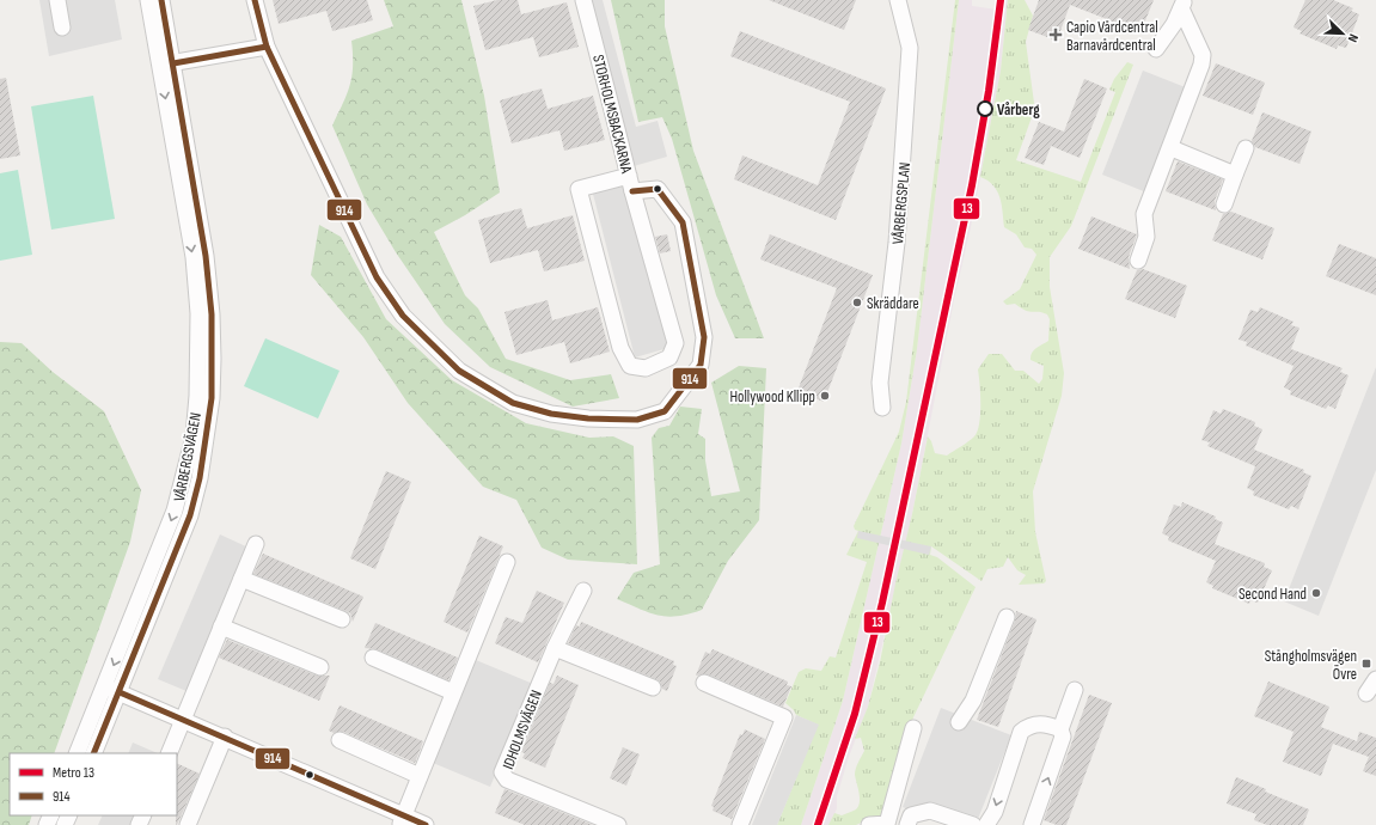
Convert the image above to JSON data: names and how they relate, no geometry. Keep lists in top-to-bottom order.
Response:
{
  "streets": {
    "street": [
      "STORHOLMSBACKARNA",
      "VÅRBERGSPLAN",
      "VÅRBERGSVÄGEN",
      "IDHOLMSVÄGEN"
    ]
  },
  "places": {
    "health": ["Capio Vårdcentral Barnavårdcentral"],
    "other": [
      "Vårberg",
      "Skräddare",
      "Hollywood Kllipp",
      "Second Hand"
    ],
    "transit": ["Stångholmsvägen Övre"]
  },
  "lines": ["metro line 13", "transit line 914"],
  "legend": ["Metro 13", "914"],
  "north": "bottom right"
}
